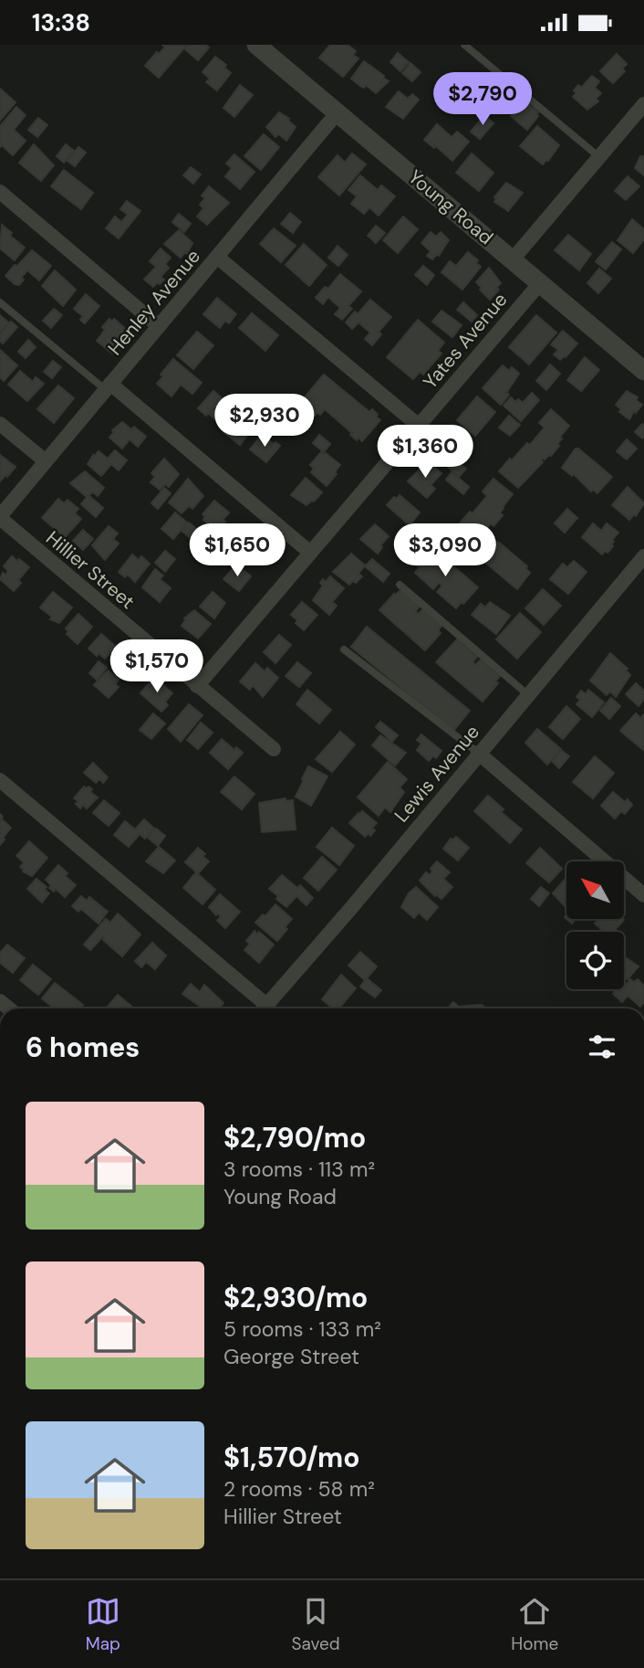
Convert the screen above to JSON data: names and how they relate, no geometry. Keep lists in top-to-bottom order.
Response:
{
  "streets": {
    "street": [
      "Young Road",
      "Henley Avenue",
      "Yates Avenue",
      "Hillier Street",
      "Lewis Avenue"
    ]
  },
  "crossings": [
    ["Young Road", "Henley Avenue"],
    ["Young Road", "Yates Avenue"],
    ["Henley Avenue", "Hillier Street"],
    ["Yates Avenue", "Hillier Street"]
  ],
  "north": "top left",
  "page": {
    "status": "13:38",
    "price": [
      "$2,790",
      "$2,930",
      "$1,360",
      "$1,650",
      "$3,090",
      "$1,570"
    ],
    "heading": "6 homes",
    "list": [
      {
        "name": "$2,790/mo",
        "note": "3 rooms · 113 m² · Young Road"
      },
      {
        "name": "$2,930/mo",
        "note": "5 rooms · 133 m² · George Street"
      },
      {
        "name": "$1,570/mo",
        "note": "2 rooms · 58 m² · Hillier Street"
      }
    ],
    "tabs": ["Map", "Saved", "Home"]
  }
}
